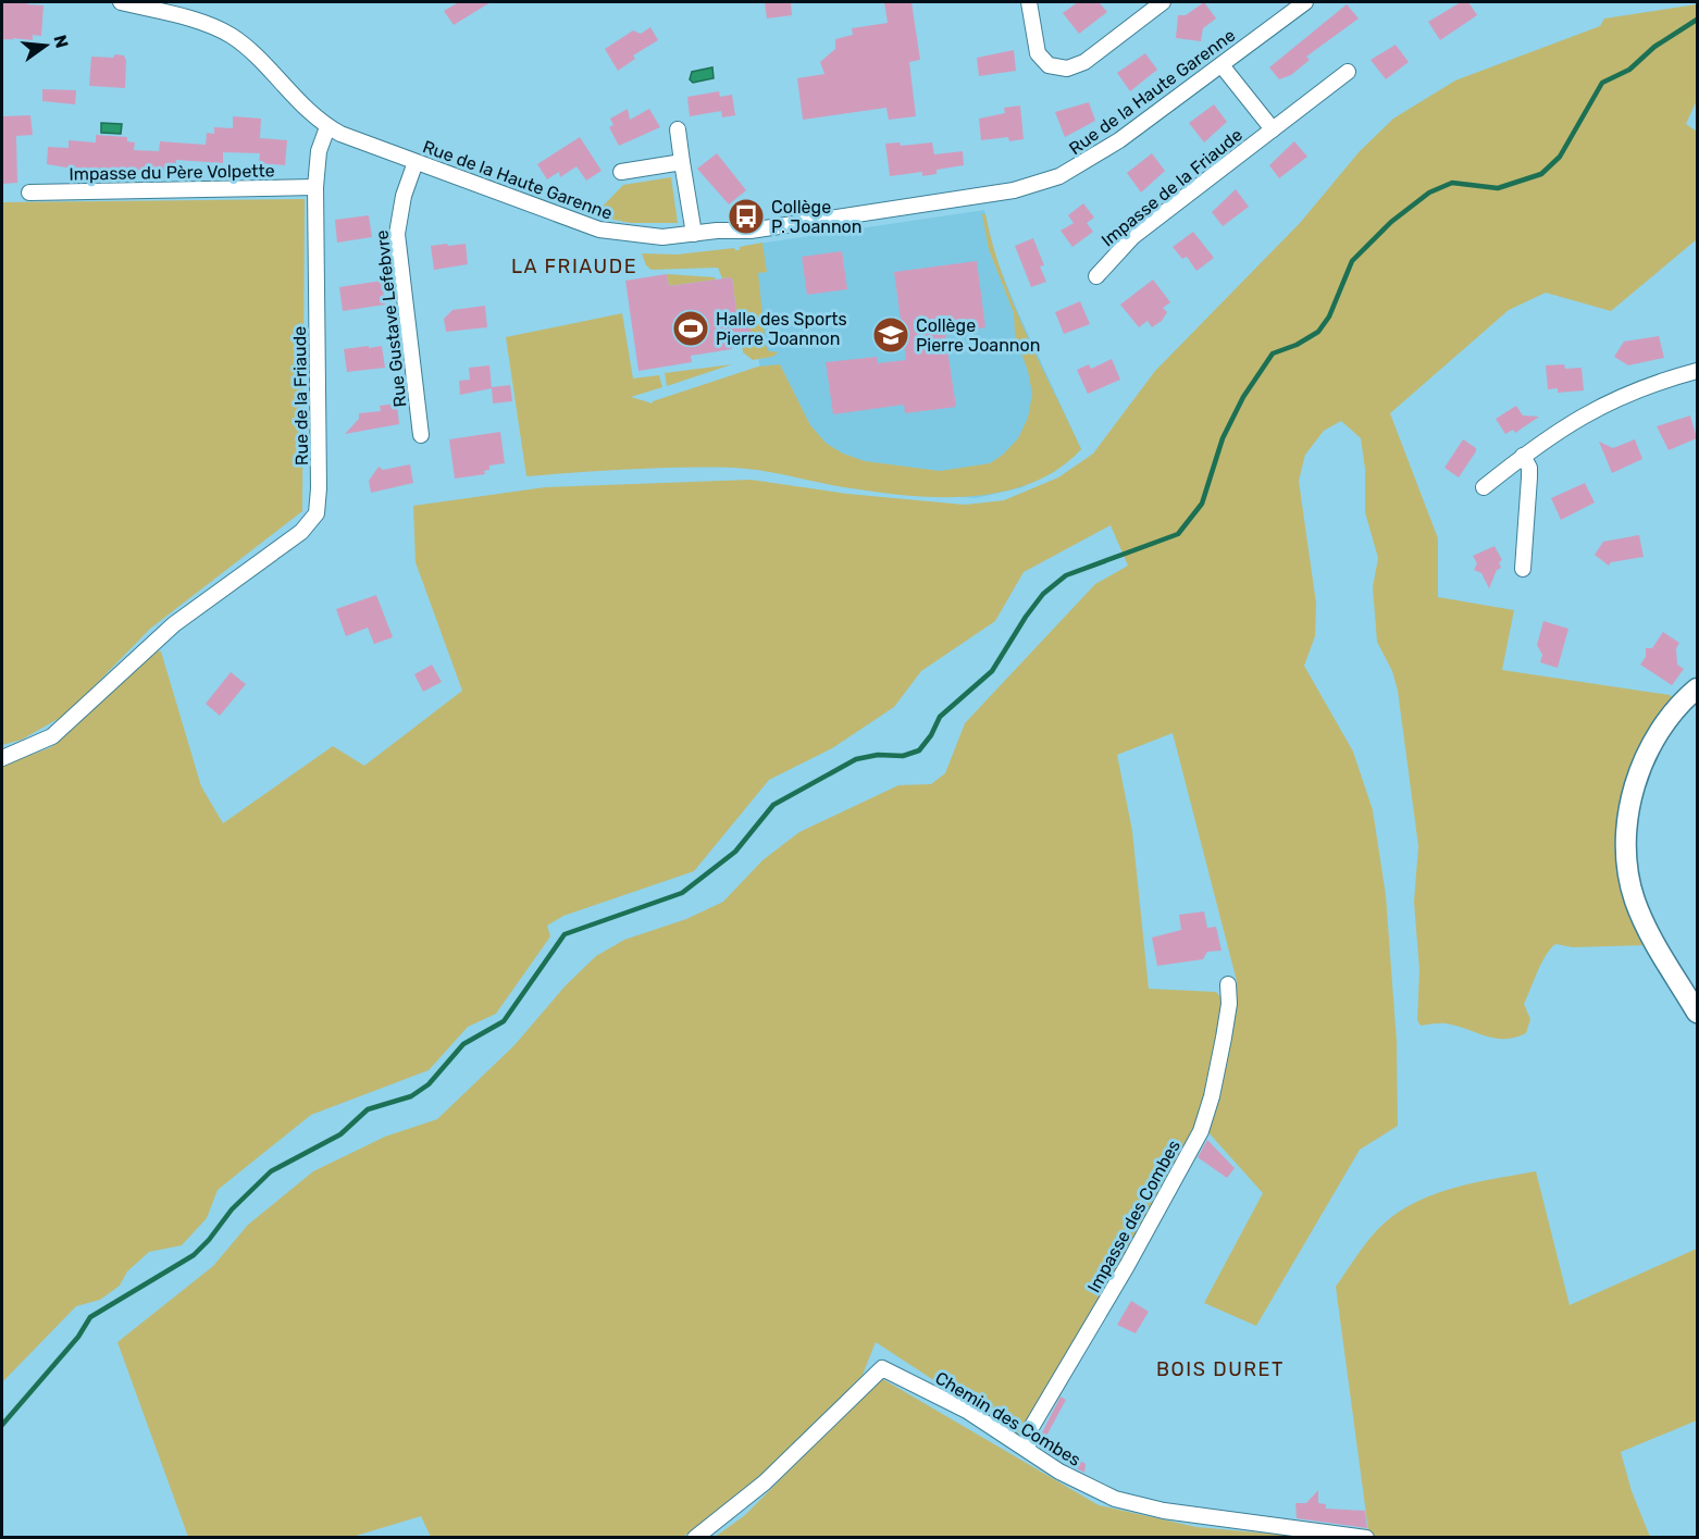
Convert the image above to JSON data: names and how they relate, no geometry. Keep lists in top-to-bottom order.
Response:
{
  "streets": {
    "street": [
      "Rue de la Haute Garenne",
      "Impasse du Père Volpette",
      "Impasse de la Friaude",
      "Rue Gustave Lefebvre",
      "Rue de la Friaude",
      "Impasse des Combes",
      "Chemin des Combes"
    ]
  },
  "crossings": [
    ["Rue de la Haute Garenne", "Rue Gustave Lefebvre"],
    ["Rue de la Haute Garenne", "Rue de la Friaude"],
    ["Impasse du Père Volpette", "Rue de la Friaude"],
    ["Impasse des Combes", "Chemin des Combes"]
  ],
  "districts": ["LA FRIAUDE", "BOIS DURET"],
  "places": {
    "bus stop": ["Collège P. Joannon"],
    "sports": ["Halle des Sports Pierre Joannon"],
    "school or university": ["Collège Pierre Joannon"]
  },
  "north": "right"
}
